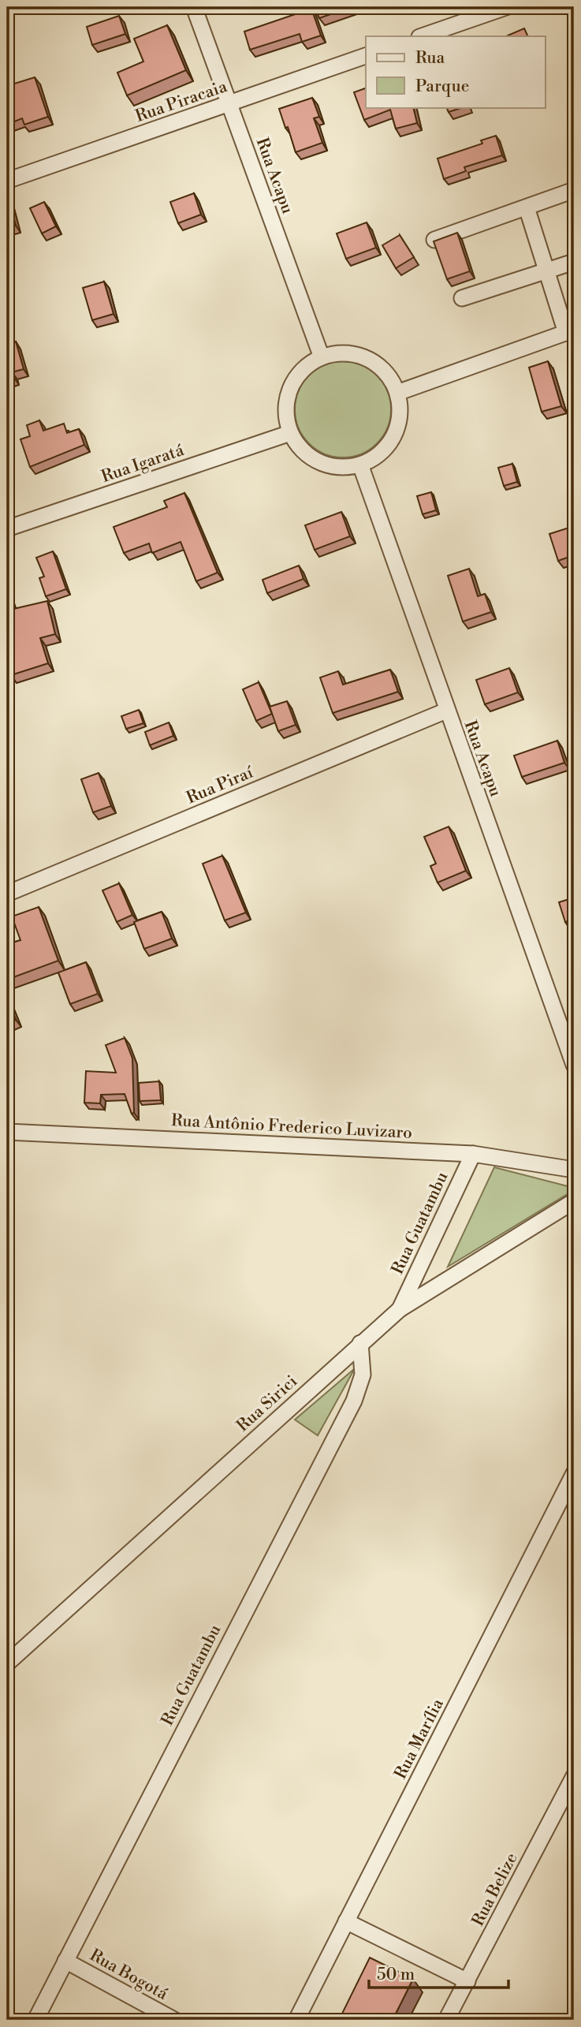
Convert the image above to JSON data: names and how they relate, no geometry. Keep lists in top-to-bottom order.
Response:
{
  "streets": {
    "street": [
      "Rua Piracaia",
      "Rua Acapu",
      "Rua Igaratá",
      "Rua Piraí",
      "Rua Antônio Frederico Luvizaro",
      "Rua Guatambu",
      "Rua Sirici",
      "Rua Marília",
      "Rua Belize",
      "Rua Bogotá"
    ]
  },
  "crossings": [
    ["Rua Piracaia", "Rua Acapu"],
    ["Rua Acapu", "Rua Igaratá"],
    ["Rua Acapu", "Rua Piraí"],
    ["Rua Antônio Frederico Luvizaro", "Rua Guatambu"],
    ["Rua Guatambu", "Rua Sirici"],
    ["Rua Guatambu", "Rua Bogotá"]
  ],
  "legend": ["Rua", "Parque"],
  "scale_bar": "50 m"
}
